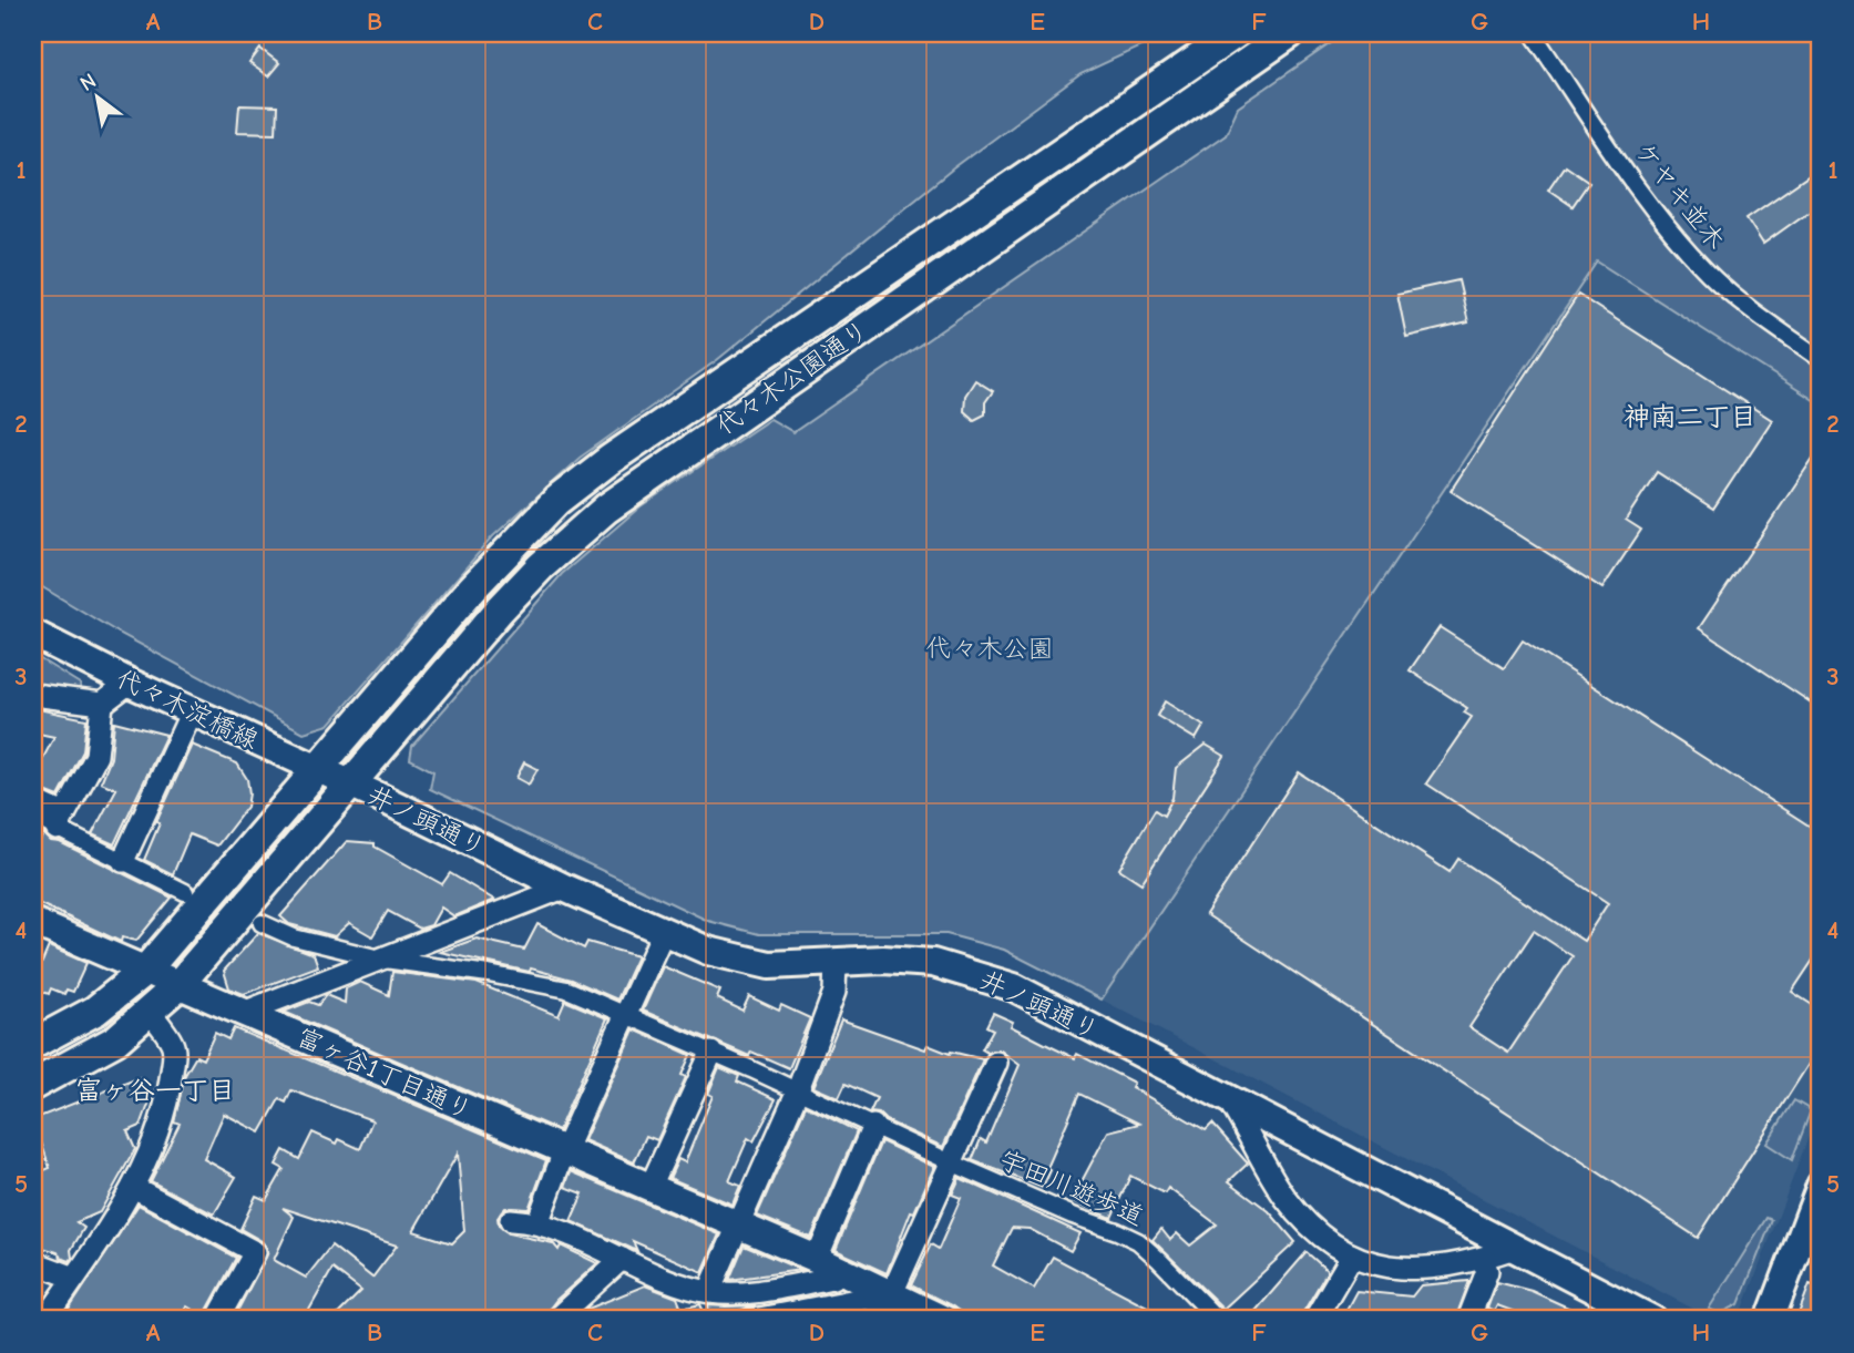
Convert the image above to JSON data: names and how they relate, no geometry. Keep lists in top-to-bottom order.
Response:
{
  "streets": {
    "main road": ["代々木公園通り", "井ノ頭通り"],
    "street": [
      "ケヤキ並木",
      "代々木淀橋線",
      "富ヶ谷1丁目通り",
      "宇田川遊歩道"
    ]
  },
  "crossings": [
    ["代々木公園通り", "代々木淀橋線"],
    ["代々木公園通り", "井ノ頭通り"],
    ["代々木淀橋線", "井ノ頭通り"],
    ["井ノ頭通り", "富ヶ谷1丁目通り"]
  ],
  "districts": ["神南二丁目", "富ヶ谷一丁目"],
  "parks": ["代々木公園"],
  "north": "top left",
  "grid": {
    "columns": [
      "A",
      "B",
      "C",
      "D",
      "E",
      "F",
      "G",
      "H"
    ],
    "rows": [
      "1",
      "2",
      "3",
      "4",
      "5"
    ]
  }
}
